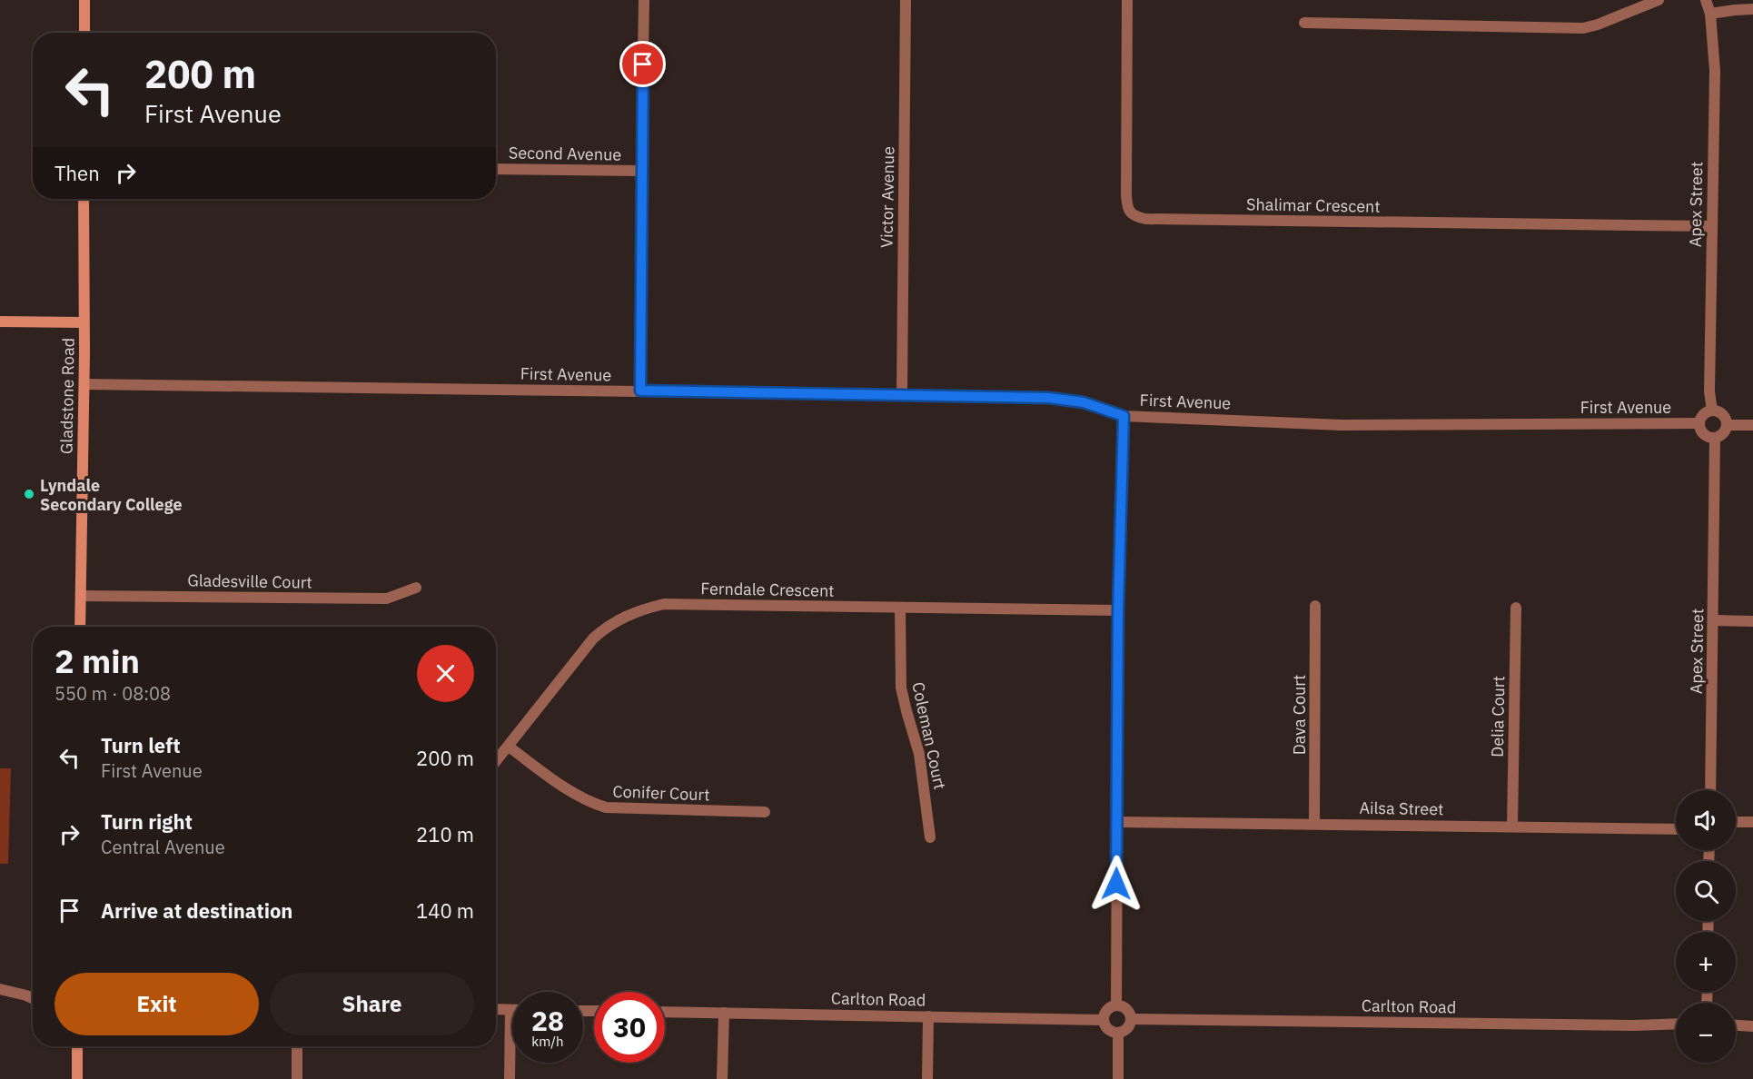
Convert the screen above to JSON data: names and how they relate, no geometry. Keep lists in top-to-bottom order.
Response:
{
  "streets": {
    "main road": ["Gladstone Road"],
    "street": [
      "Second Avenue",
      "Victor Avenue",
      "Apex Street",
      "Shalimar Crescent",
      "First Avenue",
      "Gladesville Court",
      "Ferndale Crescent",
      "Dava Court",
      "Delia Court",
      "Coleman Court",
      "Conifer Court",
      "Ailsa Street",
      "Carlton Road"
    ]
  },
  "crossings": [
    ["Victor Avenue", "First Avenue"],
    ["Apex Street", "Shalimar Crescent"],
    ["Apex Street", "First Avenue"],
    ["First Avenue", "Gladstone Road"],
    ["Gladstone Road", "Gladesville Court"],
    ["Ferndale Crescent", "Coleman Court"],
    ["Ferndale Crescent", "Conifer Court"],
    ["Dava Court", "Ailsa Street"],
    ["Delia Court", "Ailsa Street"]
  ],
  "places": ["Lyndale Secondary College"],
  "page": {
    "turn": ["200 m", "First Avenue"],
    "then": "Then",
    "heading": ["2 min", "550 m · 08:08"],
    "list": [
      {
        "name": "Turn left",
        "note": "First Avenue",
        "value": "200 m"
      },
      {
        "name": "Turn right",
        "note": "Central Avenue",
        "value": "210 m"
      },
      {
        "name": "Arrive at destination",
        "value": "140 m"
      }
    ],
    "map_buttons": ["+", "−"],
    "buttons": ["Exit", "Share"],
    "speed": "28 km/h",
    "limit": "30"
  }
}
